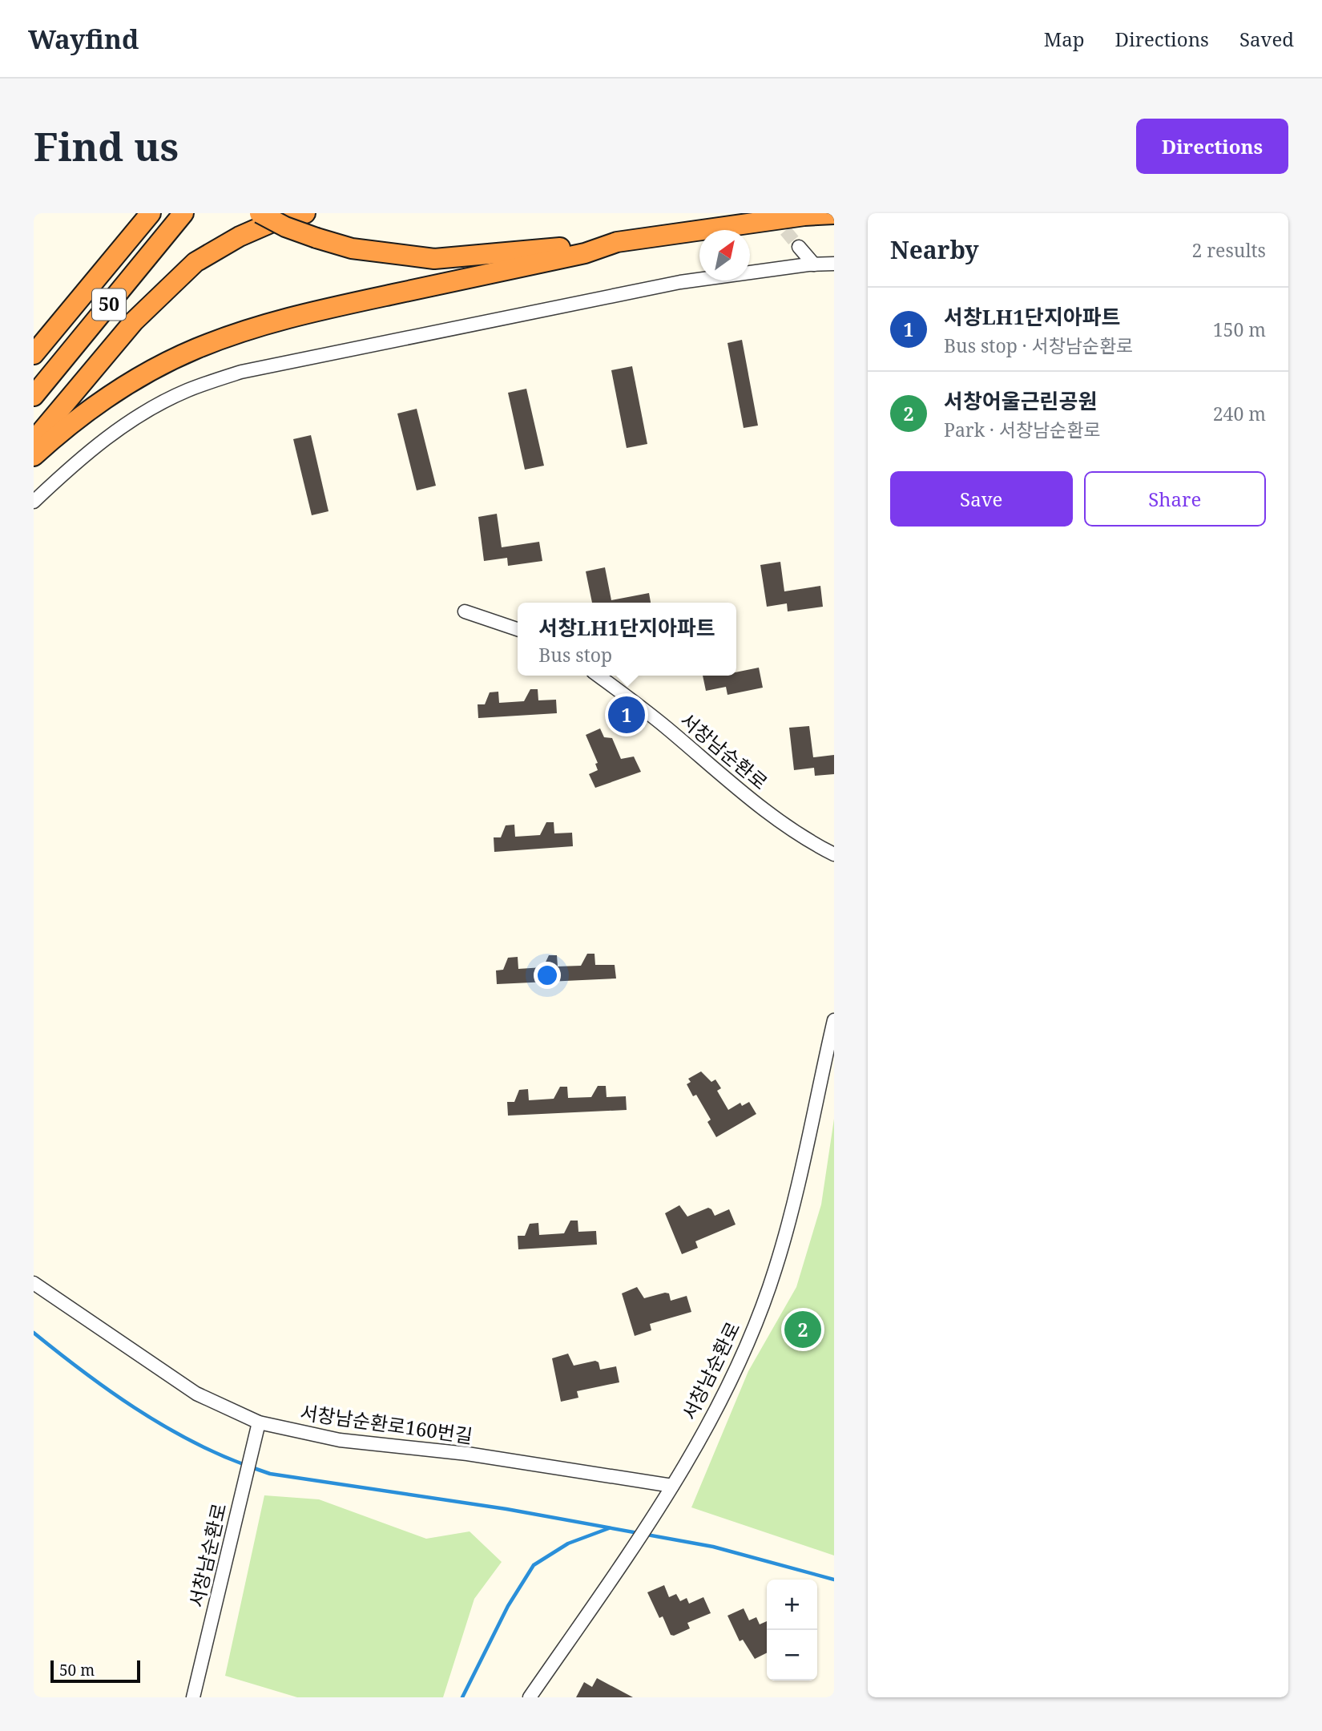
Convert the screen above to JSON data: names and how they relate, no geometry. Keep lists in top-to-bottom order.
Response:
{
  "streets": {
    "highway": ["50"],
    "street": ["서창남순환로", "서창남순환로160번길"]
  },
  "crossings": [
    ["서창남순환로", "서창남순환로160번길"]
  ],
  "scale_bar": "50 m",
  "north": "top right",
  "page": {
    "header": "Wayfind",
    "nav": ["Map", "Directions", "Saved"],
    "buttons": [
      "Directions",
      ["Save", "Share"]
    ],
    "title": "Find us",
    "heading": ["Nearby", "2 results"],
    "list": [
      {
        "mark": "1",
        "name": "서창LH1단지아파트",
        "note": "Bus stop · 서창남순환로",
        "value": "150 m"
      },
      {
        "mark": "2",
        "name": "서창어울근린공원",
        "note": "Park · 서창남순환로",
        "value": "240 m"
      }
    ],
    "popup": ["서창LH1단지아파트", "Bus stop"],
    "pins": ["1", "2"],
    "map_buttons": ["+", "−"],
    "scale": "50 m"
  }
}
